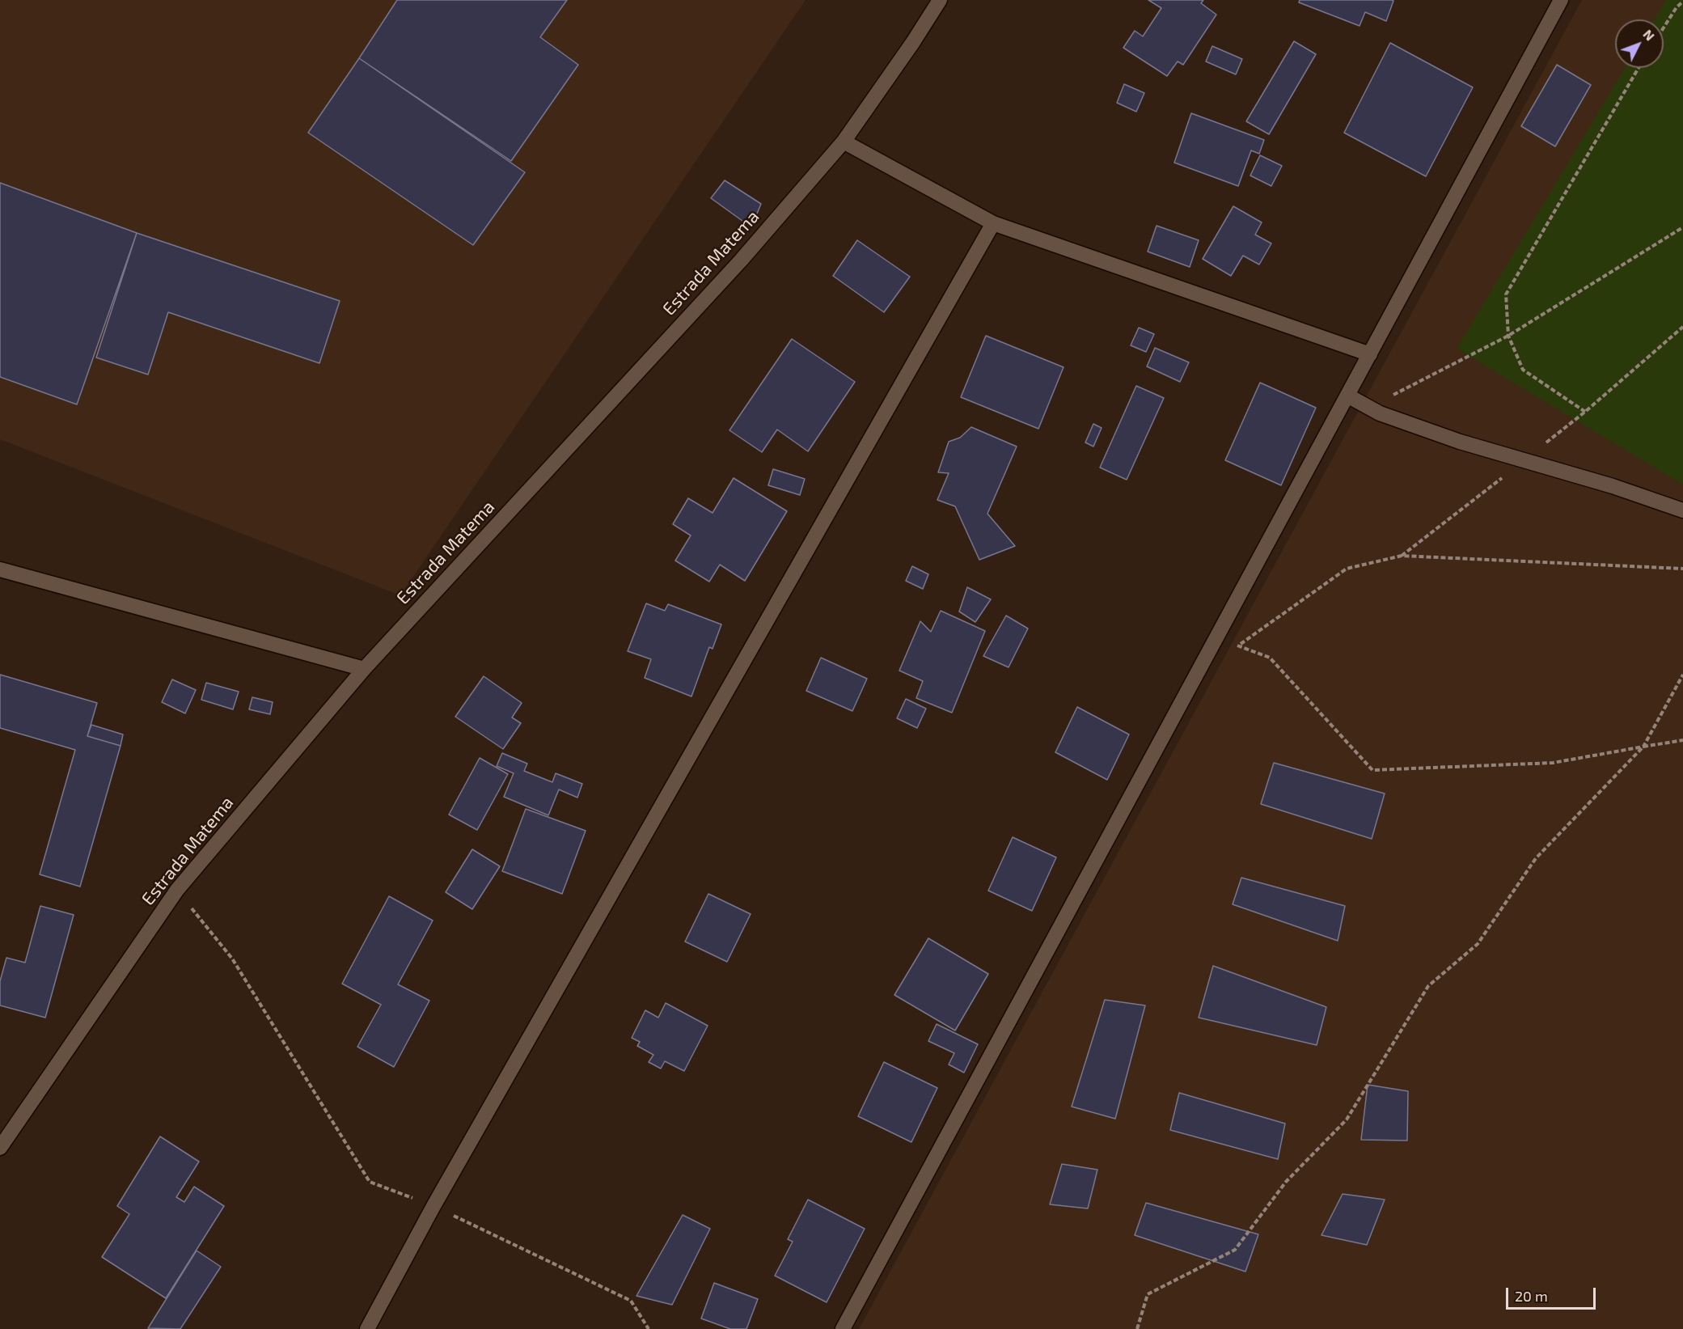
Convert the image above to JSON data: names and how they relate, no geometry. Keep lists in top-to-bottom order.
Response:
{
  "streets": {
    "street": ["Estrada Matema"]
  },
  "scale_bar": "20 m",
  "north": "top right"
}
